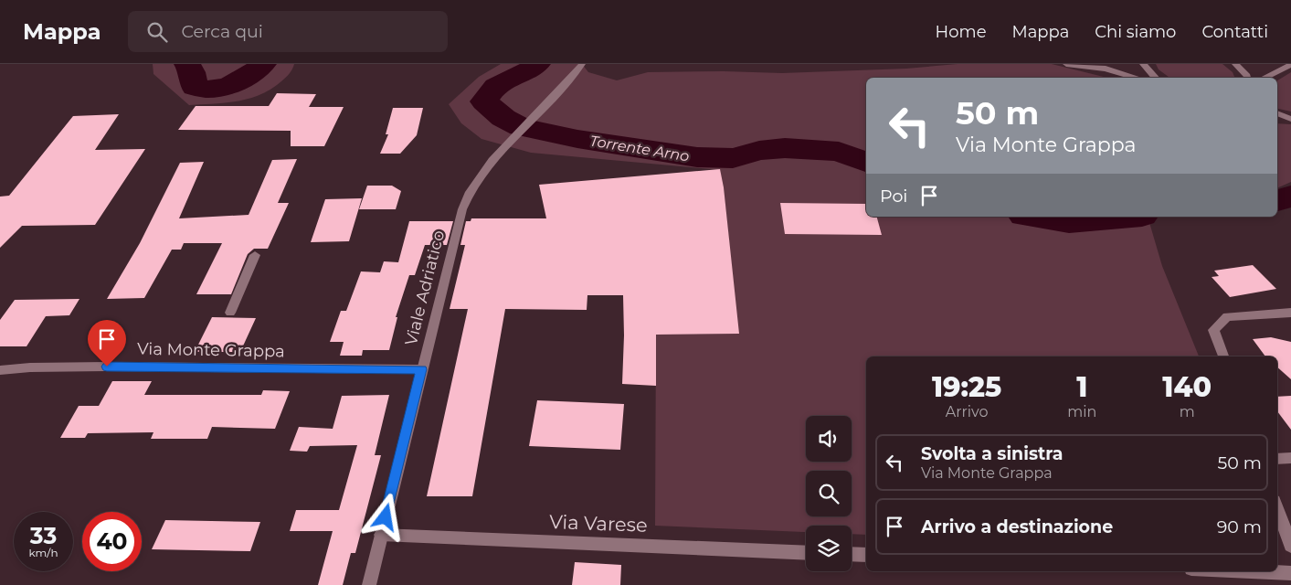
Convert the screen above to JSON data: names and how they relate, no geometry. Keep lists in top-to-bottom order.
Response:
{
  "streets": {
    "street": ["Viale Adriatico", "Via Monte Grappa", "Via Varese"]
  },
  "crossings": [
    ["Viale Adriatico", "Via Monte Grappa"],
    ["Viale Adriatico", "Via Varese"]
  ],
  "water": ["Torrente Arno"],
  "page": {
    "header": "Mappa",
    "search": "Cerca qui",
    "nav": [
      "Home",
      "Mappa",
      "Chi siamo",
      "Contatti"
    ],
    "turn": ["50 m", "Via Monte Grappa"],
    "then": "Poi",
    "eta": [
      "19:25",
      "Arrivo",
      "1",
      "min",
      "140",
      "m"
    ],
    "list": [
      {
        "name": "Svolta a sinistra",
        "note": "Via Monte Grappa",
        "value": "50 m"
      },
      {
        "name": "Arrivo a destinazione",
        "value": "90 m"
      }
    ],
    "speed": "33 km/h",
    "limit": "40"
  }
}
